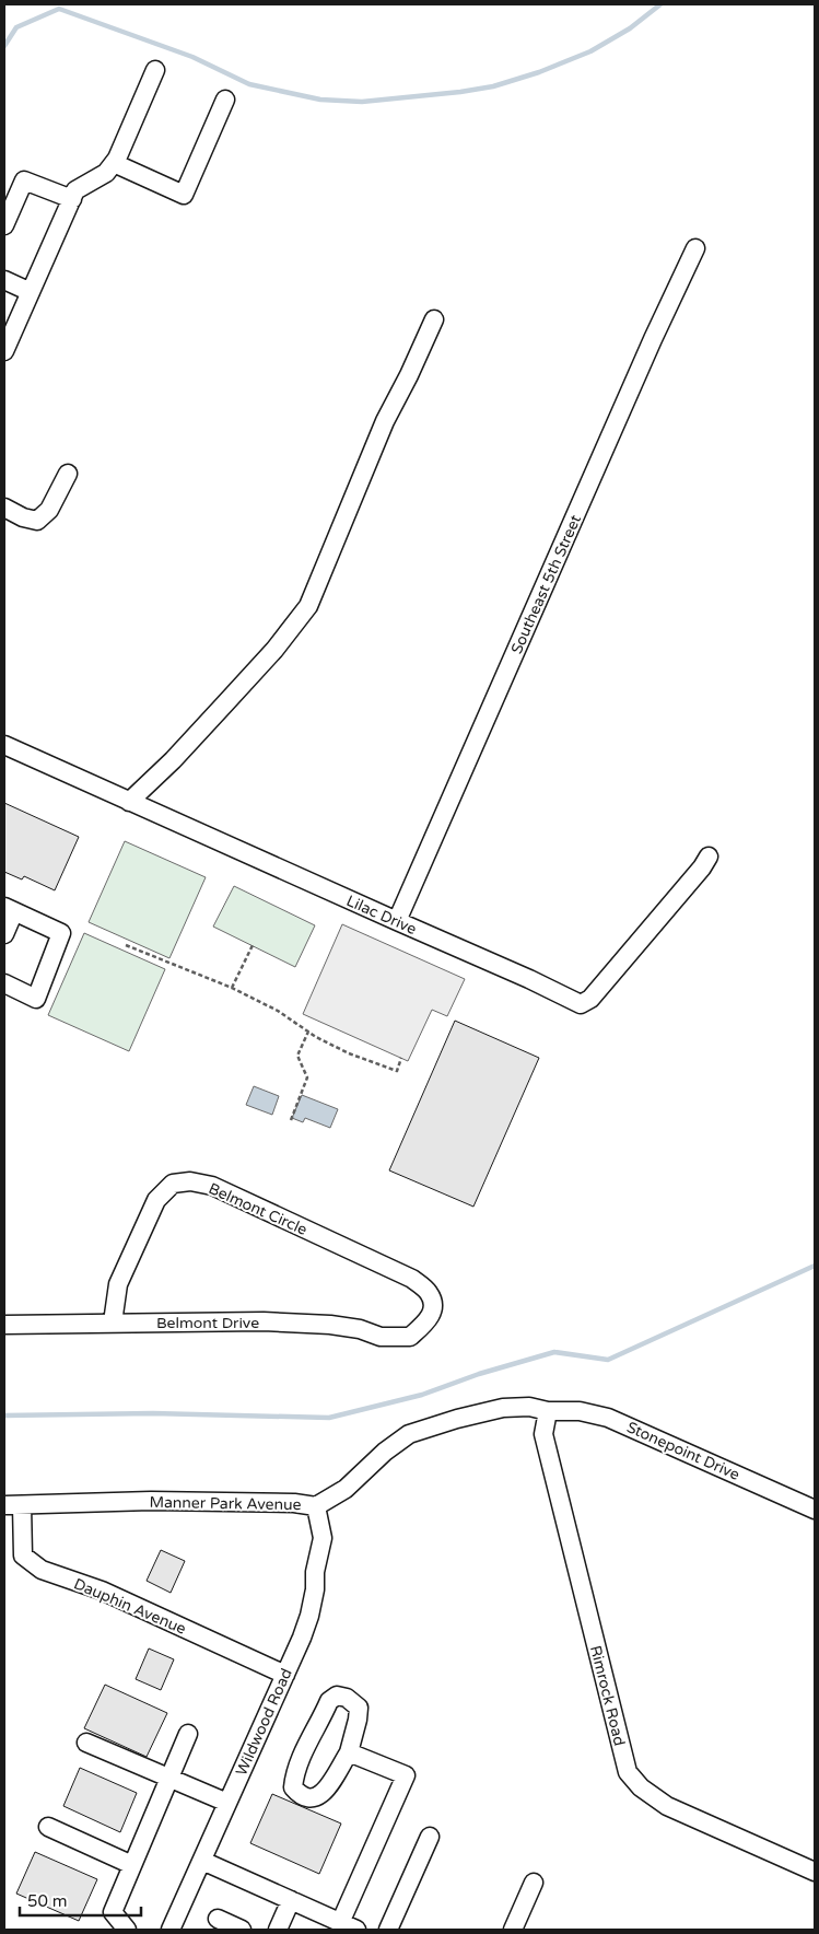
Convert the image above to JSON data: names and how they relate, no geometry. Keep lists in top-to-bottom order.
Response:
{
  "streets": {
    "street": [
      "Southeast 5th Street",
      "Lilac Drive",
      "Belmont Circle",
      "Belmont Drive",
      "Stonepoint Drive",
      "Manner Park Avenue",
      "Dauphin Avenue",
      "Rimrock Road",
      "Wildwood Road"
    ]
  },
  "crossings": [
    ["Southeast 5th Street", "Lilac Drive"],
    ["Belmont Circle", "Belmont Drive"],
    ["Stonepoint Drive", "Manner Park Avenue"],
    ["Stonepoint Drive", "Rimrock Road"],
    ["Manner Park Avenue", "Dauphin Avenue"],
    ["Manner Park Avenue", "Rimrock Road"],
    ["Manner Park Avenue", "Wildwood Road"],
    ["Dauphin Avenue", "Wildwood Road"]
  ],
  "scale_bar": "50 m"
}
